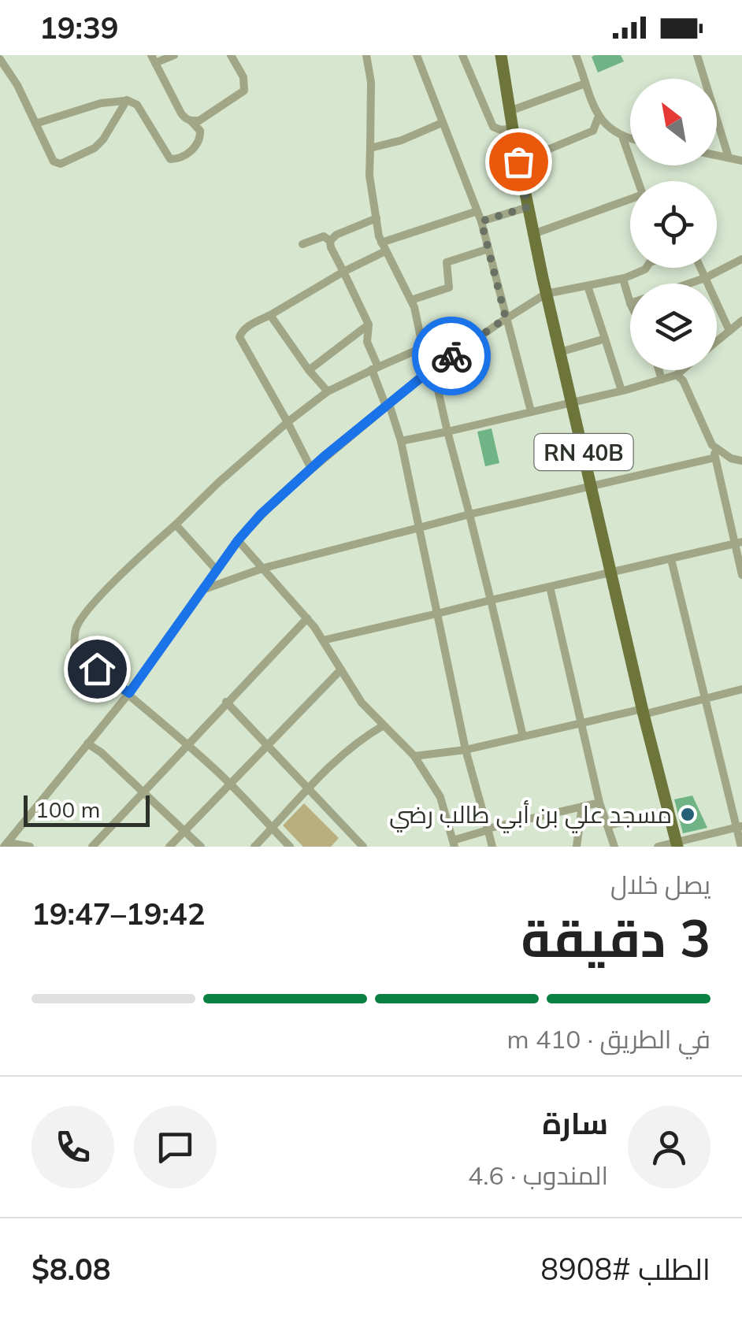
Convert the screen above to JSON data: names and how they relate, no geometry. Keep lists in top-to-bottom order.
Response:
{
  "streets": {
    "main road": ["RN 40B"]
  },
  "places": ["مسجد علي بن أبي طالب رضي"],
  "scale_bar": "100 m",
  "north": "top left",
  "page": {
    "status": "19:39",
    "scale": "100 m",
    "heading": ["3 دقيقة", "يصل خلال", "19:42–19:47"],
    "panel": [
      "سارة",
      "المندوب · 4.6",
      "الطلب #8908",
      "$8.08"
    ],
    "bar": "في الطريق · 410 m"
  }
}
